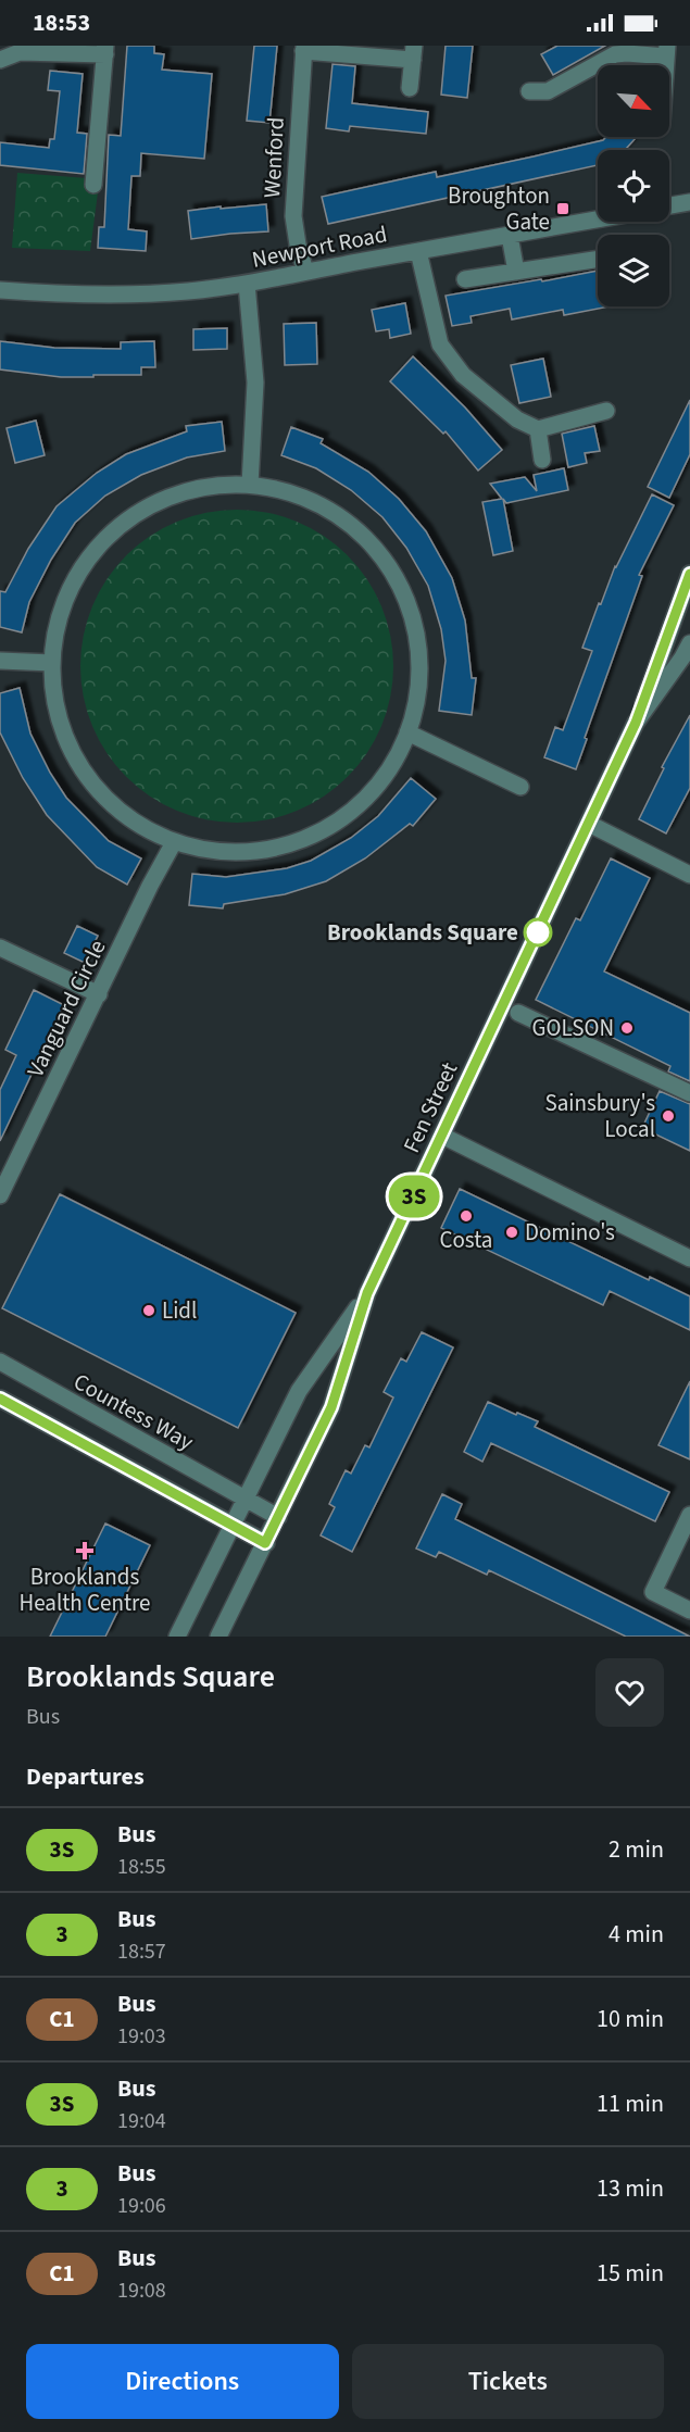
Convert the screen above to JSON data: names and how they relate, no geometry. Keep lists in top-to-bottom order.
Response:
{
  "streets": {
    "street": [
      "Wenford",
      "Newport Road",
      "Vanguard Circle",
      "Fen Street",
      "Countess Way"
    ]
  },
  "crossings": [
    ["Wenford", "Newport Road"],
    ["Fen Street", "Countess Way"]
  ],
  "places": {
    "transit": ["Broughton Gate"],
    "other": [
      "Brooklands Square",
      "GOLSON",
      "Sainsbury's Local",
      "Costa",
      "Domino's",
      "Lidl"
    ],
    "health": ["Brooklands Health Centre"]
  },
  "lines": ["bus line 3S"],
  "north": "bottom right",
  "page": {
    "status": "18:53",
    "on_map": "3S",
    "heading": [
      ["Brooklands Square", "Bus"],
      "Departures"
    ],
    "list": [
      {
        "mark": "3S",
        "name": "Bus",
        "note": "18:55",
        "value": "2 min"
      },
      {
        "mark": "3",
        "name": "Bus",
        "note": "18:57",
        "value": "4 min"
      },
      {
        "mark": "C1",
        "name": "Bus",
        "note": "19:03",
        "value": "10 min"
      },
      {
        "mark": "3S",
        "name": "Bus",
        "note": "19:04",
        "value": "11 min"
      },
      {
        "mark": "3",
        "name": "Bus",
        "note": "19:06",
        "value": "13 min"
      },
      {
        "mark": "C1",
        "name": "Bus",
        "note": "19:08",
        "value": "15 min"
      }
    ],
    "buttons": ["Directions", "Tickets"]
  }
}
